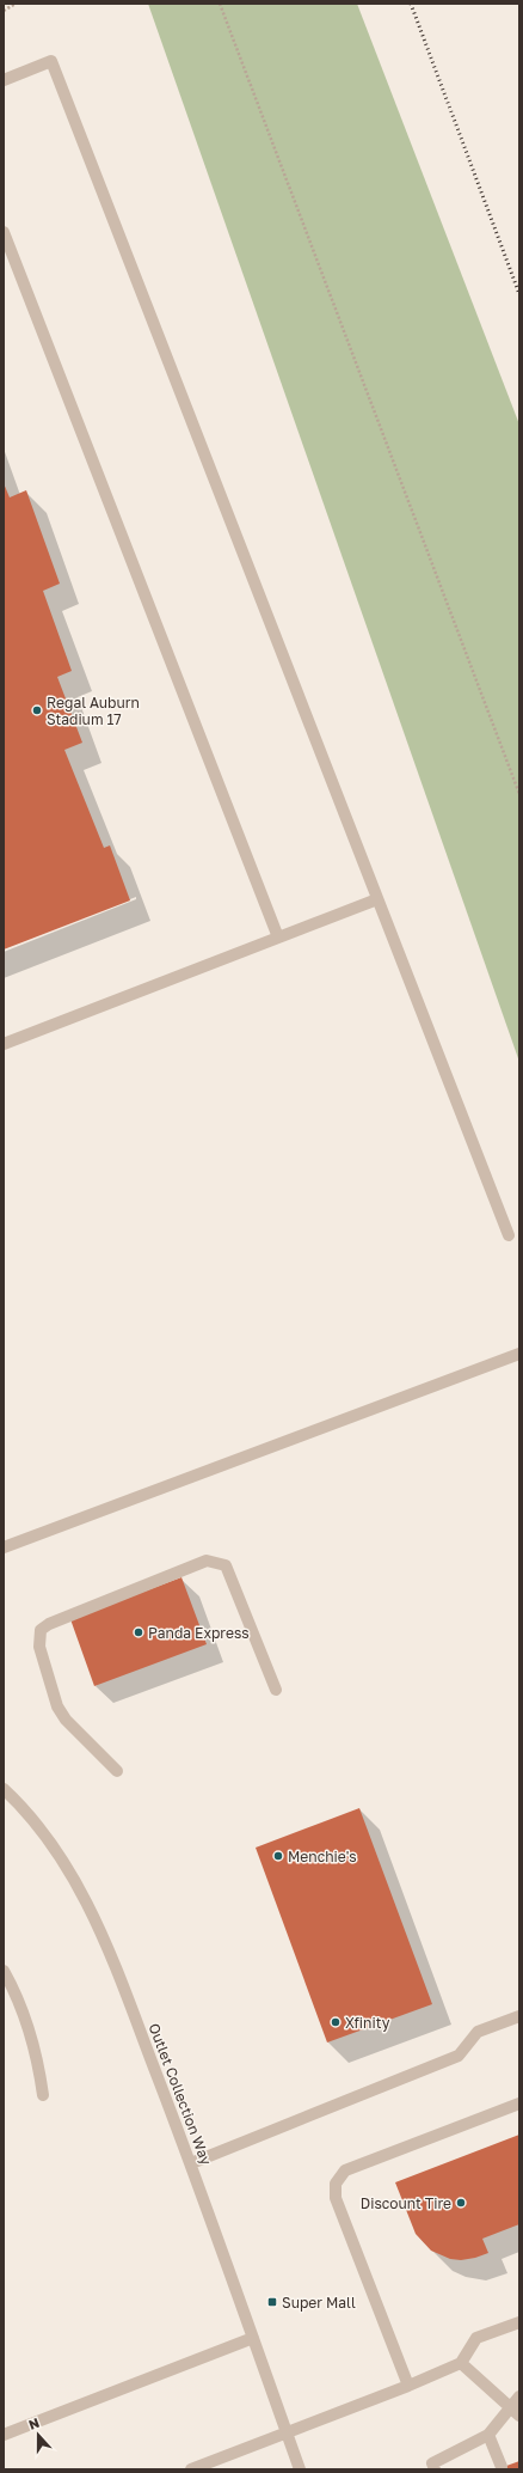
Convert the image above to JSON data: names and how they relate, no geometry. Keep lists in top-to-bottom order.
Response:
{
  "streets": {
    "street": ["Outlet Collection Way"]
  },
  "places": {
    "other": [
      "Regal Auburn Stadium 17",
      "Panda Express",
      "Menchie's",
      "Xfinity",
      "Discount Tire"
    ],
    "transit": ["Super Mall"]
  },
  "north": "top"
}
